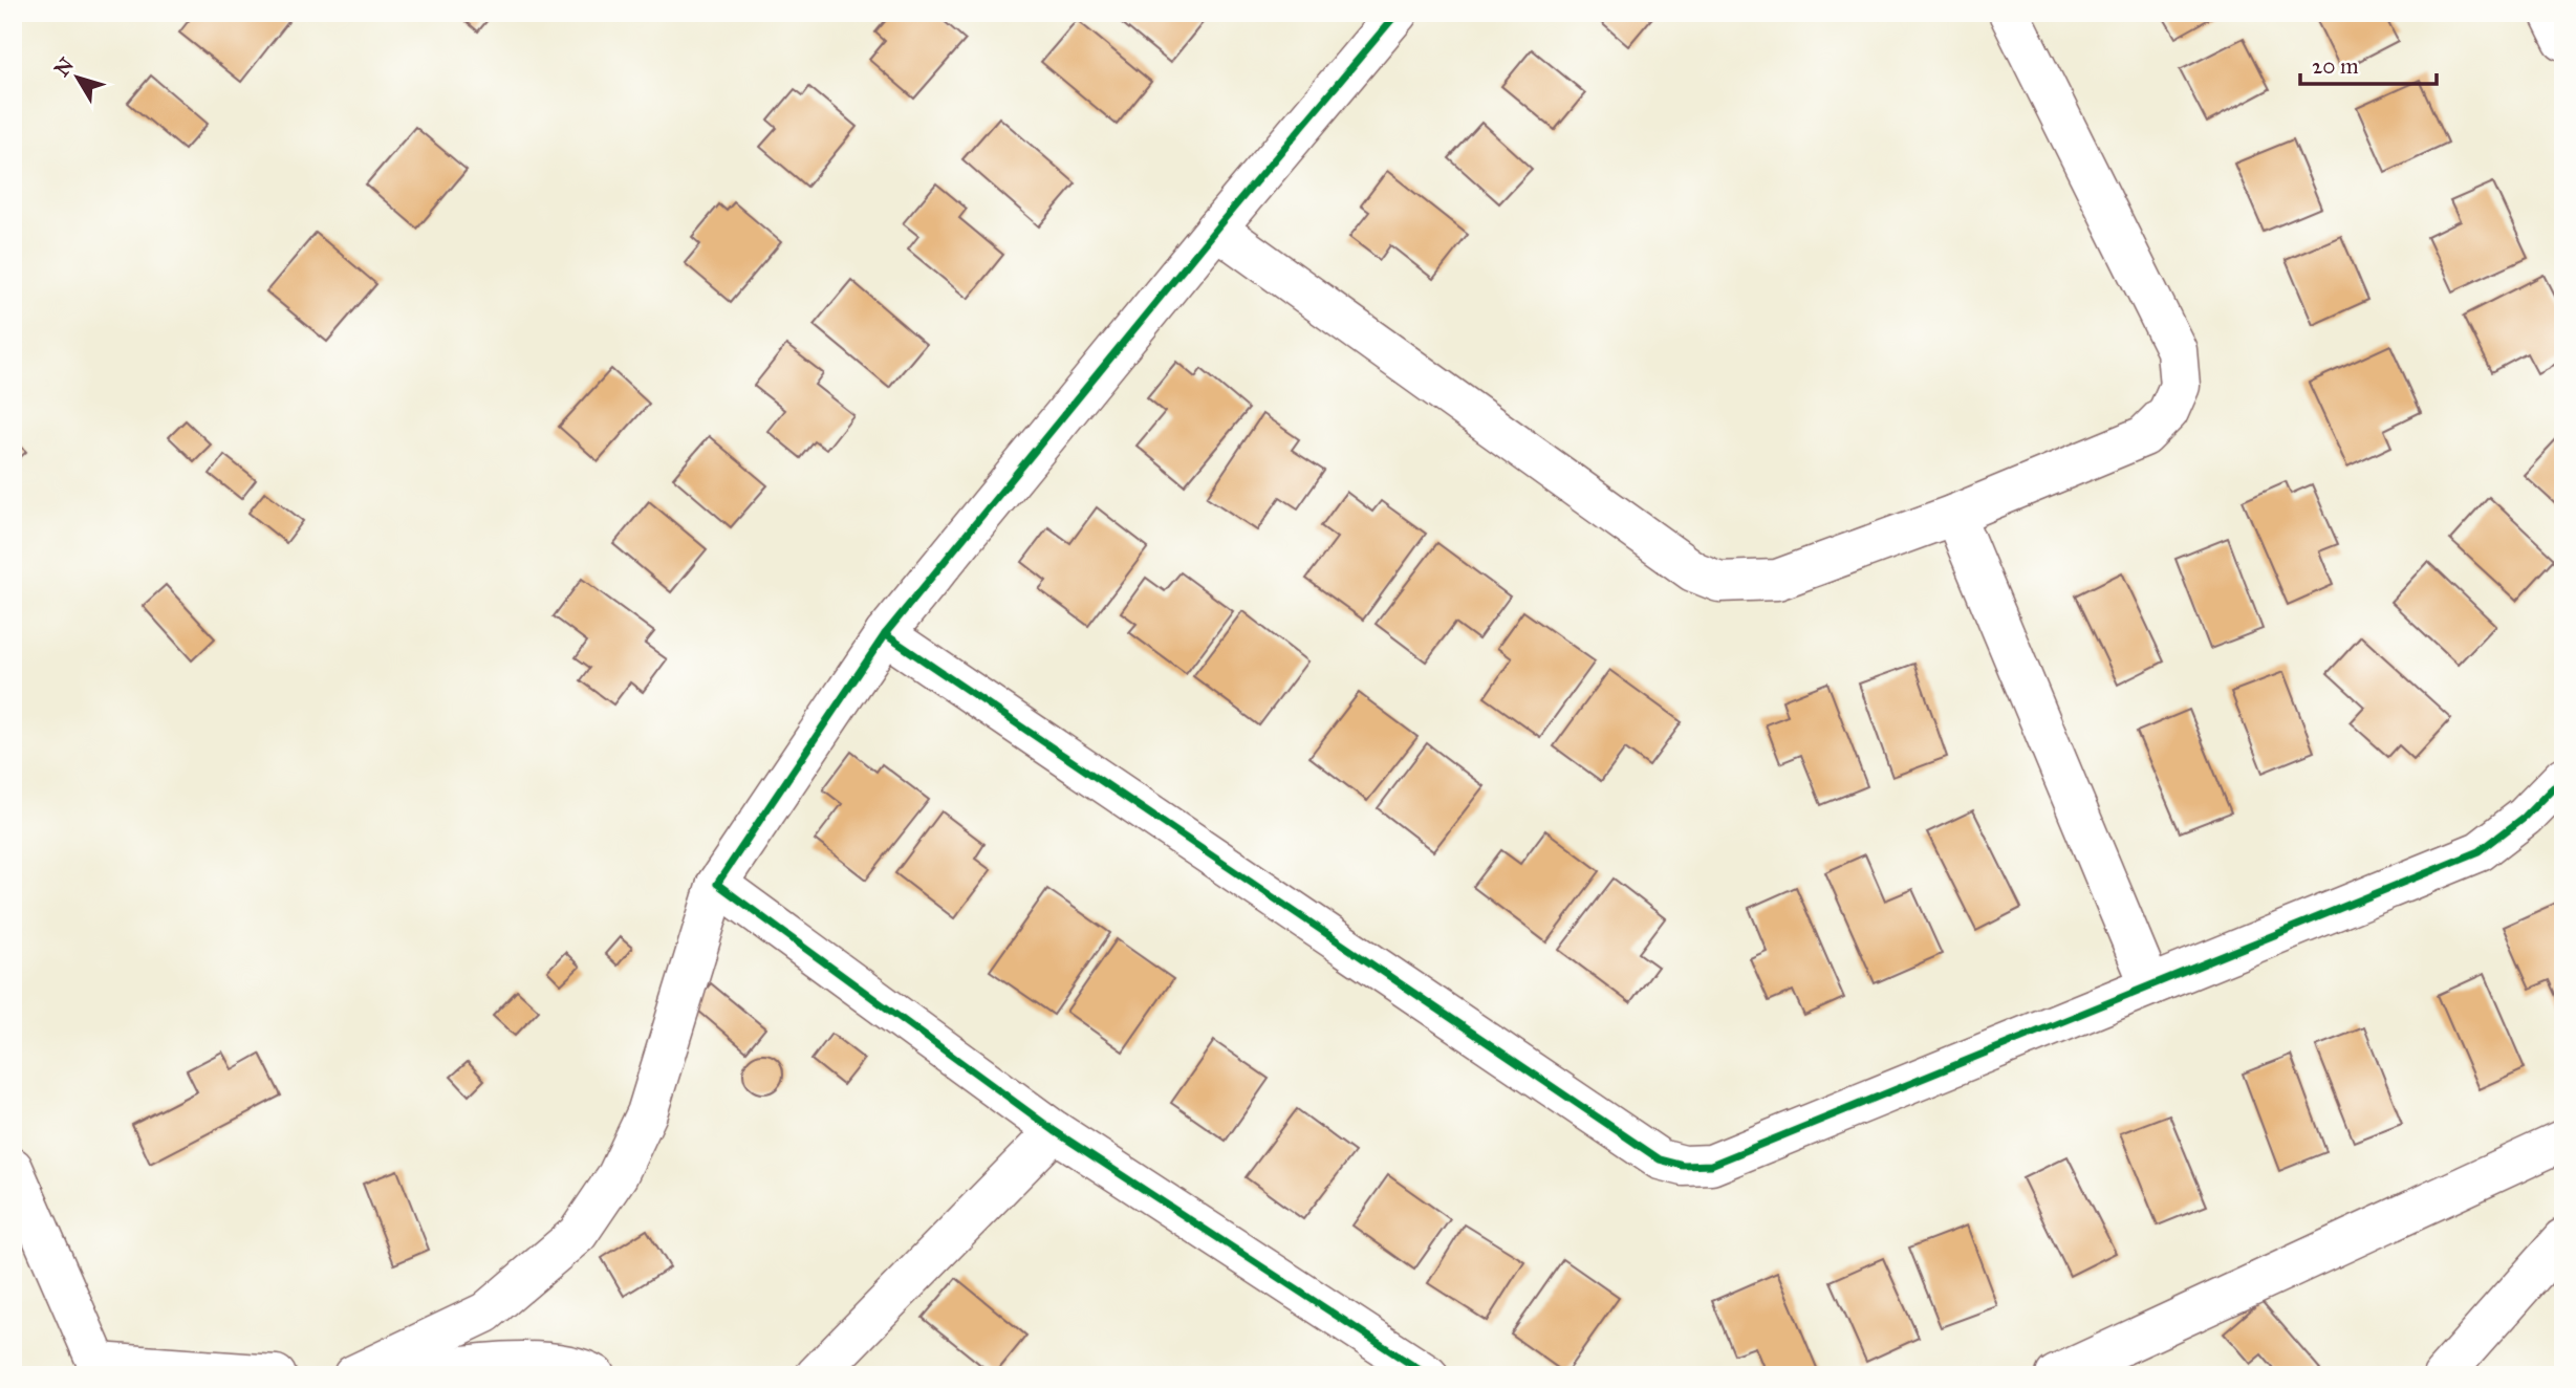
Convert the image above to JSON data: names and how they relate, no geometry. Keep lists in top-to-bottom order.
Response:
{
  "scale_bar": "20 m",
  "north": "top left"
}
